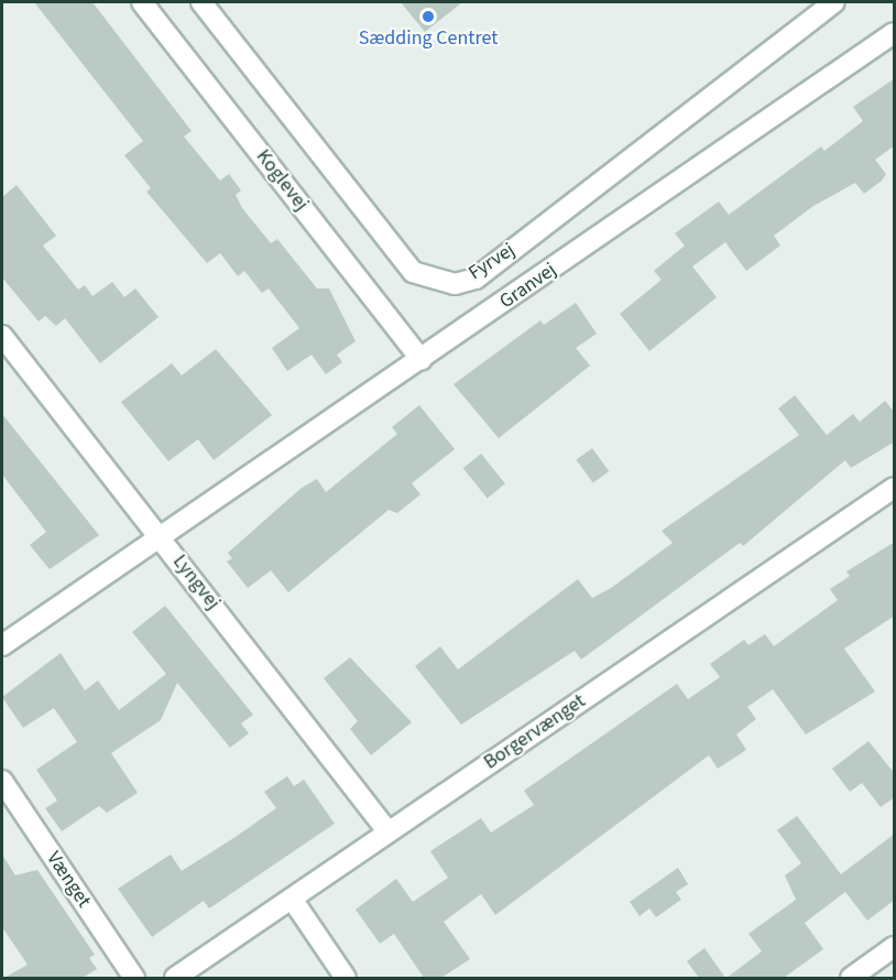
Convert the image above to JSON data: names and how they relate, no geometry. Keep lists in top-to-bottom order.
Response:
{
  "streets": {
    "street": [
      "Koglevej",
      "Fyrvej",
      "Granvej",
      "Lyngvej",
      "Borgervænget",
      "Vænget"
    ]
  },
  "crossings": [
    ["Koglevej", "Granvej"],
    ["Granvej", "Lyngvej"],
    ["Lyngvej", "Borgervænget"]
  ],
  "places": ["Sædding Centret"]
}
